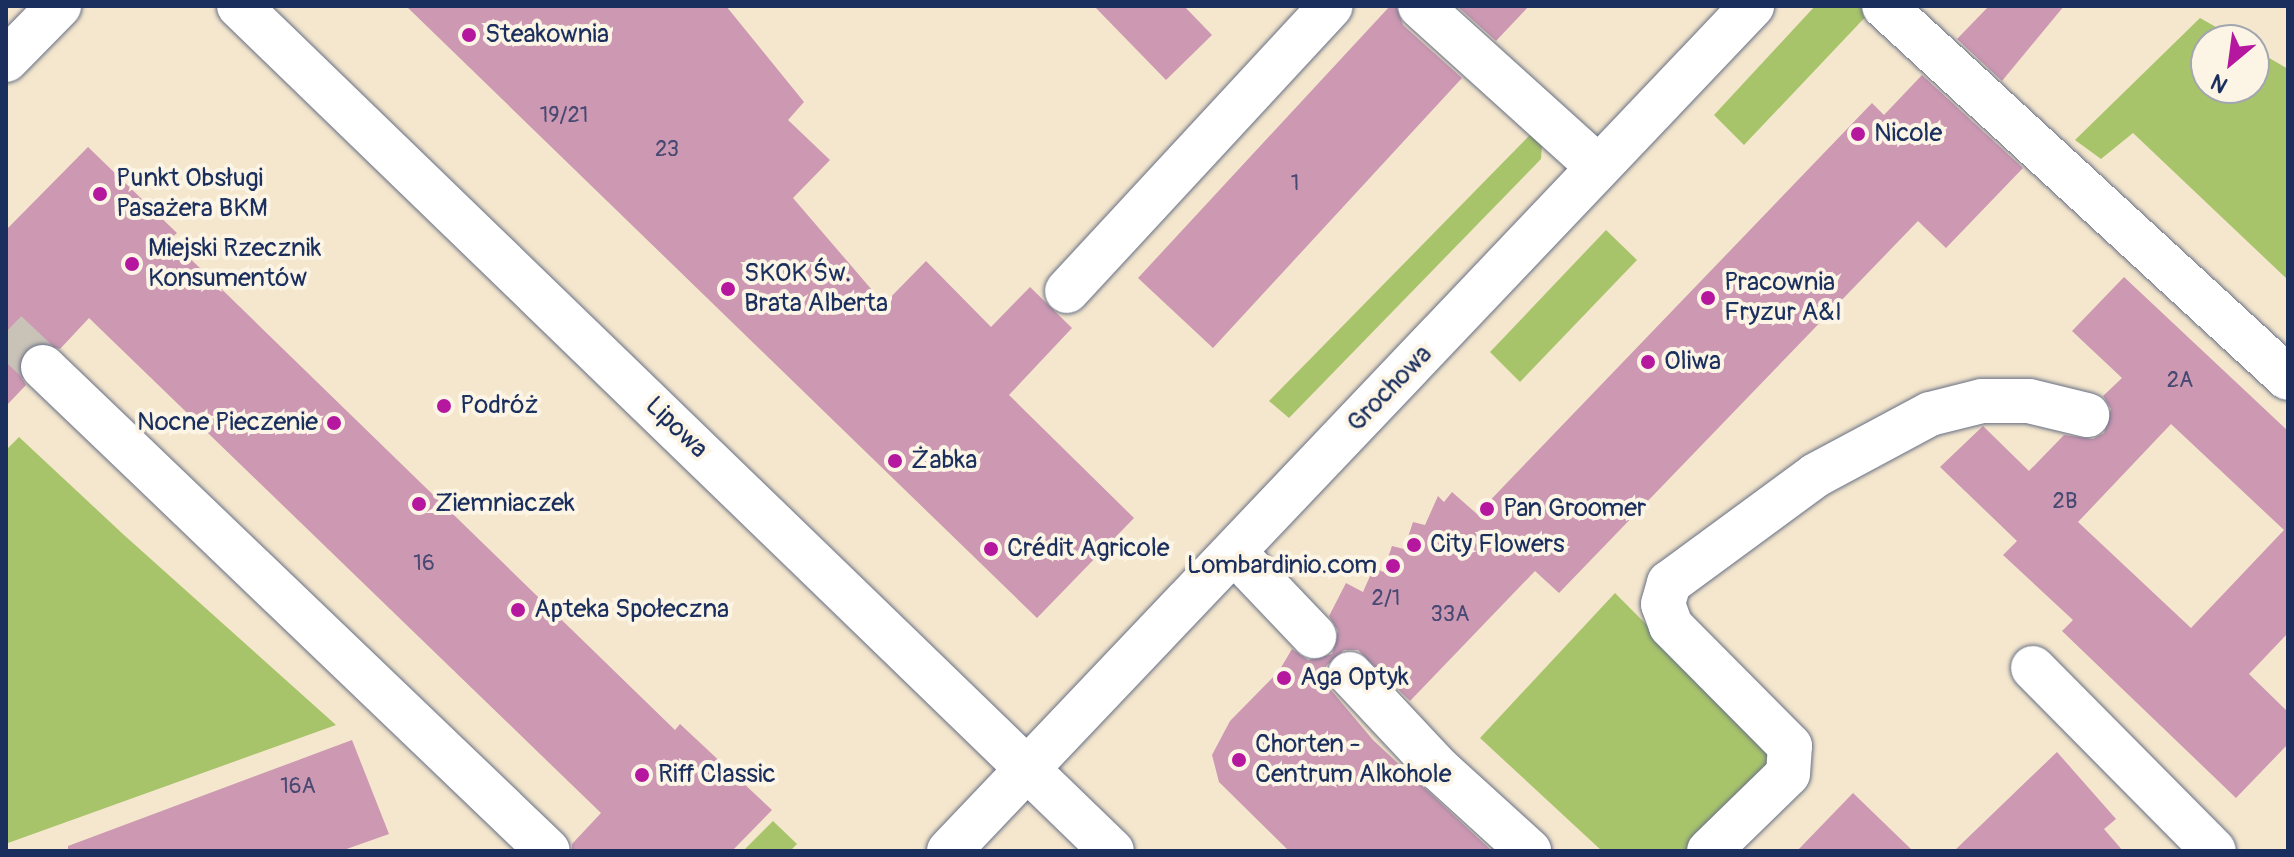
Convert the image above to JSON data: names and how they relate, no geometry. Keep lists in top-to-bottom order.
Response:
{
  "streets": {
    "street": ["Grochowa", "Lipowa"]
  },
  "crossings": [
    ["Grochowa", "Lipowa"]
  ],
  "places": [
    "Steakownia",
    "Nicole",
    "Punkt Obsługi Pasażera BKM",
    "Miejski Rzecznik Konsumentów",
    "SKOK Św. Brata Alberta",
    "Pracownia Fryzur A&I",
    "Oliwa",
    "Podróż",
    "Nocne Pieczenie",
    "Żabka",
    "Ziemniaczek",
    "Pan Groomer",
    "City Flowers",
    "Crédit Agricole",
    "Lombardinio.com",
    "Apteka Społeczna",
    "Aga Optyk",
    "Chorten - Centrum Alkohole",
    "Riff Classic"
  ],
  "house_numbers": [
    "19/21",
    "23",
    "1",
    "2A",
    "2B",
    "16",
    "2/1",
    "33A",
    "16A"
  ],
  "north": "bottom left"
}
